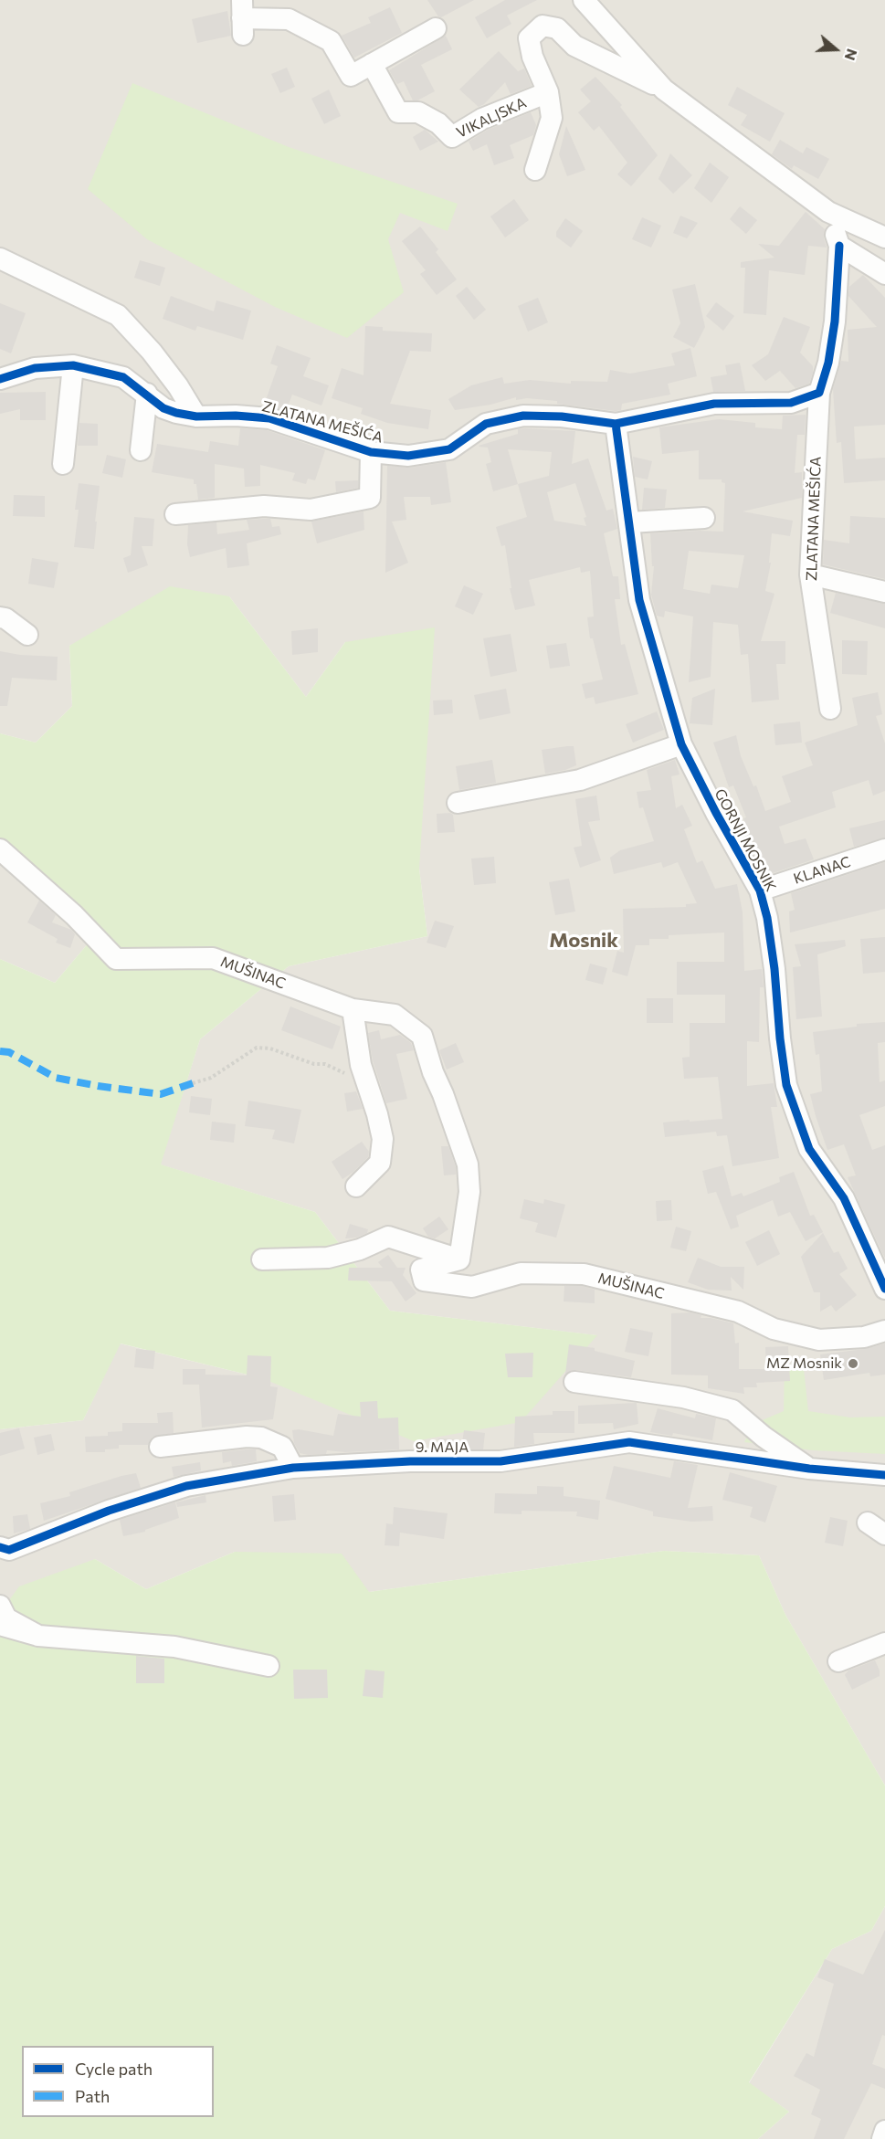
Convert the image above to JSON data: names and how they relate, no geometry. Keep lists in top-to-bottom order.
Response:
{
  "streets": {
    "street": [
      "VIKALJSKA",
      "ZLATANA MEŠIĆA",
      "GORNJI MOSNIK",
      "KLANAC",
      "MUŠINAC",
      "9. MAJA"
    ]
  },
  "crossings": [
    ["ZLATANA MEŠIĆA", "GORNJI MOSNIK"],
    ["GORNJI MOSNIK", "KLANAC"]
  ],
  "districts": ["Mosnik"],
  "places": ["MZ Mosnik"],
  "legend": ["Cycle path", "Path"],
  "north": "right"
}
